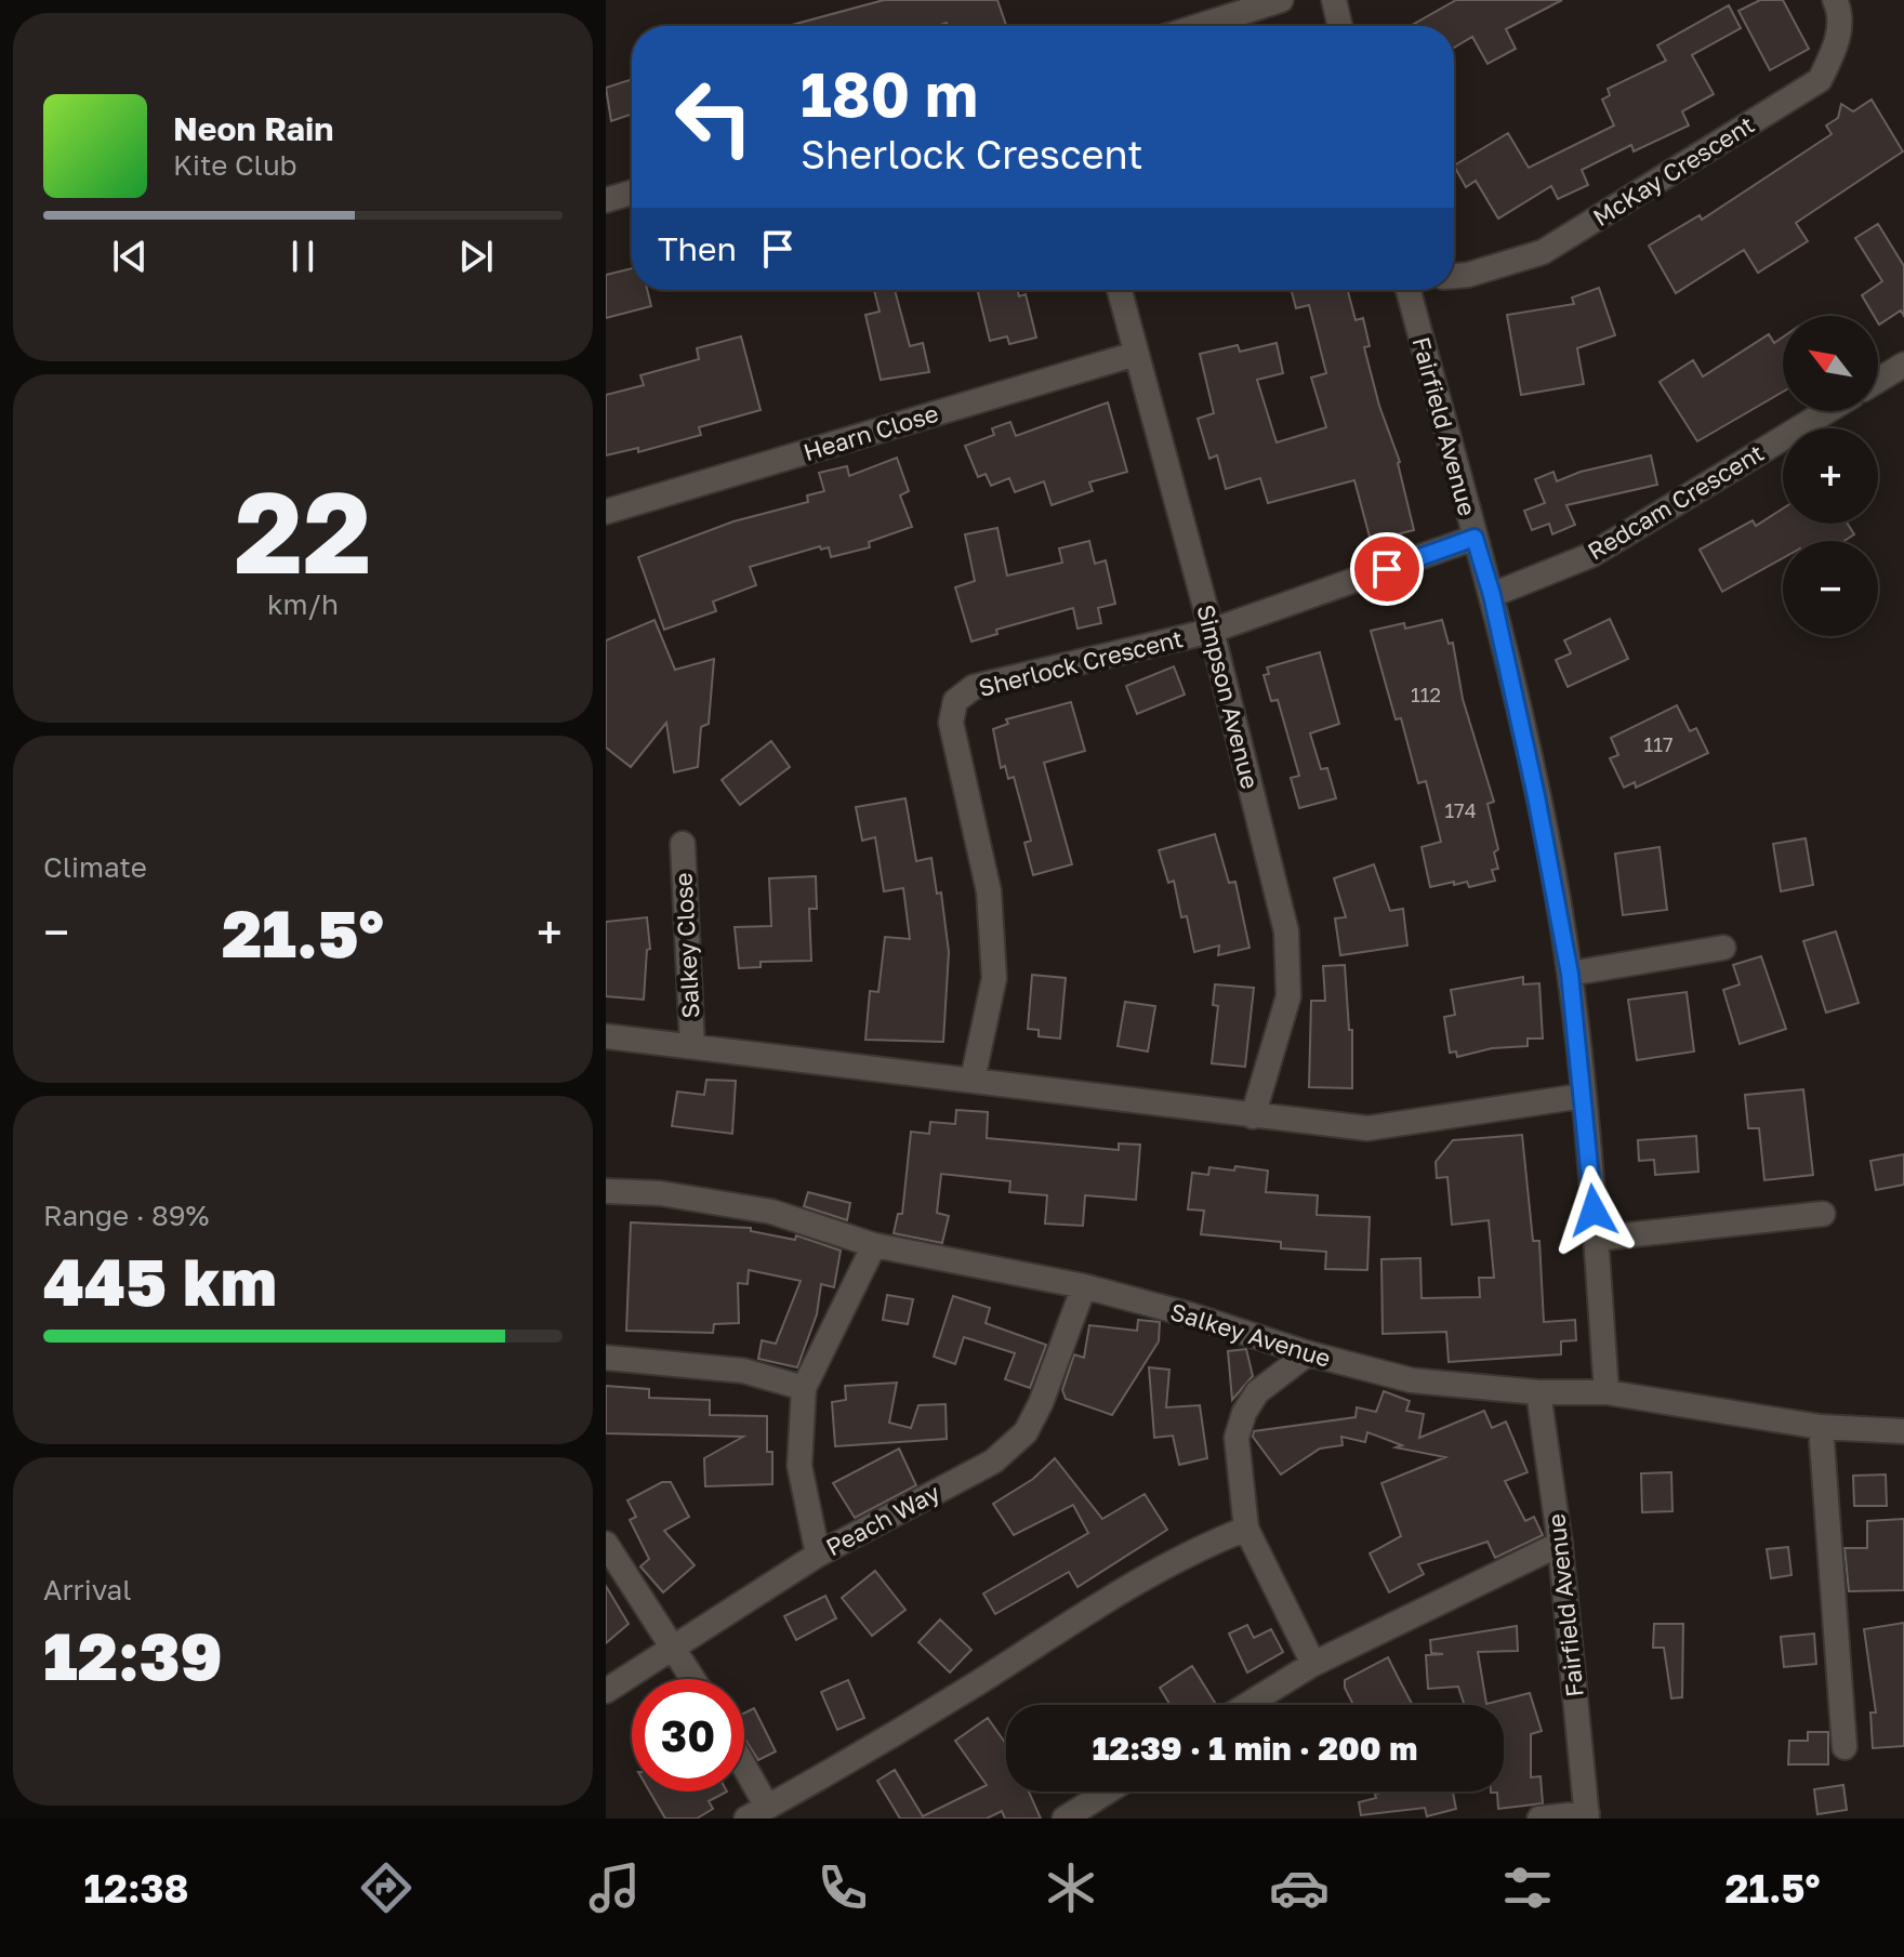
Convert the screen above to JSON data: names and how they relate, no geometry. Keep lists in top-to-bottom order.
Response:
{
  "streets": {
    "street": [
      "McKay Crescent",
      "Fairfield Avenue",
      "Hearn Close",
      "Redcam Crescent",
      "Sherlock Crescent",
      "Simpson Avenue",
      "Salkey Close",
      "Salkey Avenue",
      "Peach Way"
    ]
  },
  "crossings": [
    ["Fairfield Avenue", "Redcam Crescent"],
    ["Fairfield Avenue", "Sherlock Crescent"],
    ["Fairfield Avenue", "Salkey Avenue"],
    ["Hearn Close", "Simpson Avenue"],
    ["Sherlock Crescent", "Simpson Avenue"],
    ["Salkey Avenue", "Peach Way"]
  ],
  "house_numbers": ["112", "117", "174"],
  "north": "top left",
  "page": {
    "turn": ["180 m", "Sherlock Crescent"],
    "song": ["Neon Rain", "Kite Club"],
    "then": "Then",
    "map_buttons": ["+", "−"],
    "tile": [
      ["22", "km/h"],
      "Climate",
      ["Range · 89%", "445 km"],
      ["Arrival", "12:39"]
    ],
    "heat": ["−", "21.5°", "+"],
    "limit": "30",
    "trip": "12:39 · 1 min · 200 m",
    "tabs": ["12:38", "21.5°"]
  }
}
